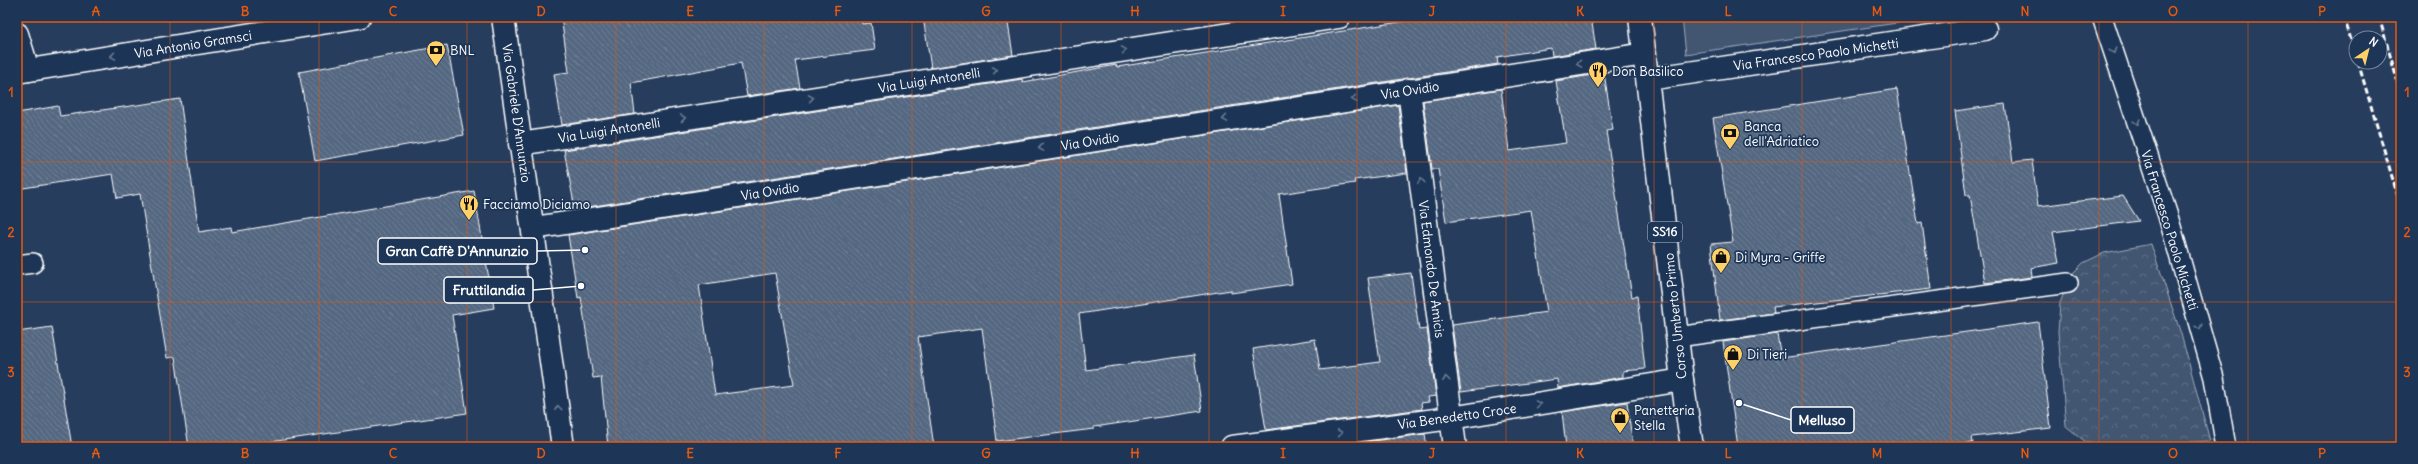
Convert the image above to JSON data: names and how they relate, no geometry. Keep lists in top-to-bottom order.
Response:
{
  "streets": {
    "street": [
      "Via Antonio Gramsci",
      "Via Francesco Paolo Michetti",
      "Via Luigi Antonelli",
      "Via Ovidio",
      "Via Gabriele D'Annunzio",
      "SS16",
      "Via Edmondo De Amicis",
      "Corso Umberto Primo",
      "Via Benedetto Croce"
    ]
  },
  "crossings": [
    ["Via Francesco Paolo Michetti", "Corso Umberto Primo"],
    ["Via Luigi Antonelli", "Via Gabriele D'Annunzio"],
    ["Via Ovidio", "Via Gabriele D'Annunzio"],
    ["Via Ovidio", "Via Edmondo De Amicis"],
    ["Via Ovidio", "Corso Umberto Primo"],
    ["Via Edmondo De Amicis", "Via Benedetto Croce"],
    ["Corso Umberto Primo", "Via Benedetto Croce"]
  ],
  "one_way": [
    "Via Antonio Gramsci",
    "Via Francesco Paolo Michetti",
    "Via Luigi Antonelli",
    "Via Ovidio",
    "Via Gabriele D'Annunzio",
    "Via Edmondo De Amicis",
    "Via Benedetto Croce"
  ],
  "places": {
    "bank": ["BNL", "Banca dell'Adriatico"],
    "restaurant": ["Don Basilico", "Facciamo Diciamo"],
    "other": ["Gran Caffè D'Annunzio", "Fruttilandia", "Melluso"],
    "shop": ["Di Myra - Griffe", "Di Tieri", "Panetteria Stella"]
  },
  "north": "top right",
  "grid": {
    "columns": [
      "A",
      "B",
      "C",
      "D",
      "E",
      "F",
      "G",
      "H",
      "I",
      "J",
      "K",
      "L",
      "M",
      "N",
      "O",
      "P"
    ],
    "rows": ["1", "2", "3"]
  }
}
